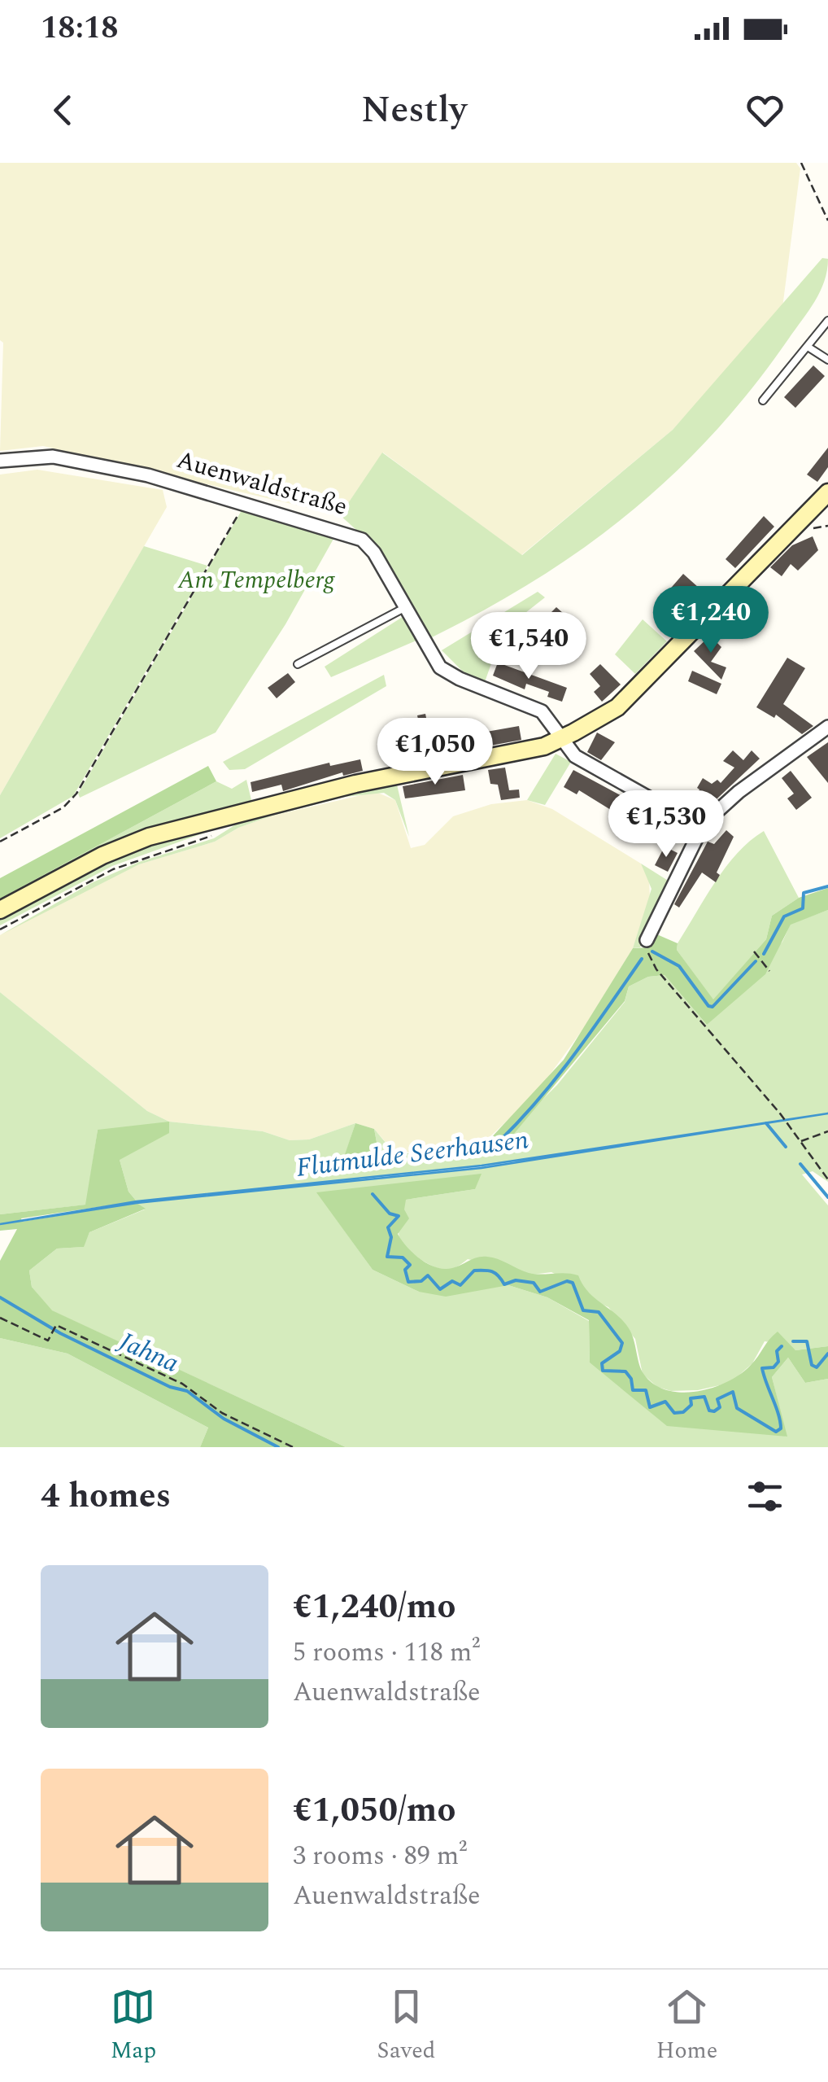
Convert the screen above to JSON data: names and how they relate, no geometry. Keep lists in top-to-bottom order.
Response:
{
  "streets": {
    "street": ["Auenwaldstraße"]
  },
  "water": ["Flutmulde Seerhausen", "Jahna"],
  "parks": ["Am Tempelberg"],
  "page": {
    "status": "18:18",
    "header": "Nestly",
    "price": [
      "€1,240",
      "€1,540",
      "€1,050",
      "€1,530"
    ],
    "heading": "4 homes",
    "list": [
      {
        "name": "€1,240/mo",
        "note": "5 rooms · 118 m² · Auenwaldstraße"
      },
      {
        "name": "€1,050/mo",
        "note": "3 rooms · 89 m² · Auenwaldstraße"
      }
    ],
    "tabs": ["Map", "Saved", "Home"]
  }
}
